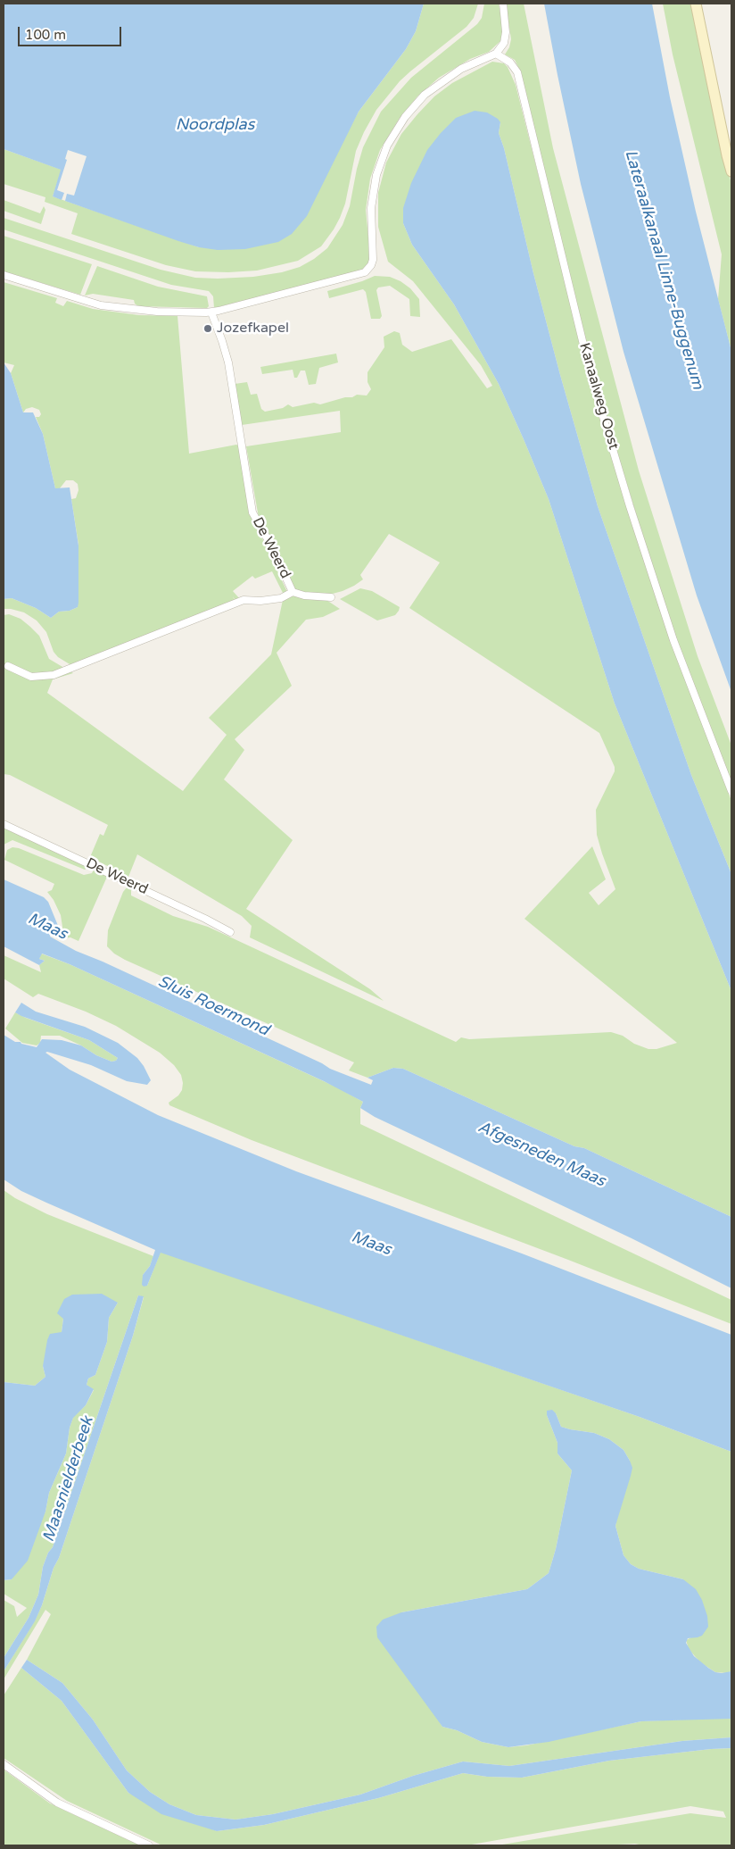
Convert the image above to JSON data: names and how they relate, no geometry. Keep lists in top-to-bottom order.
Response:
{
  "streets": {
    "street": ["Kanaalweg Oost", "De Weerd"]
  },
  "water": [
    "Noordplas",
    "Lateraalkanaal Linne-Buggenum",
    "Maas",
    "Sluis Roermond",
    "Afgesneden Maas",
    "Maasnielderbeek"
  ],
  "places": ["Jozefkapel"],
  "scale_bar": "100 m"
}
